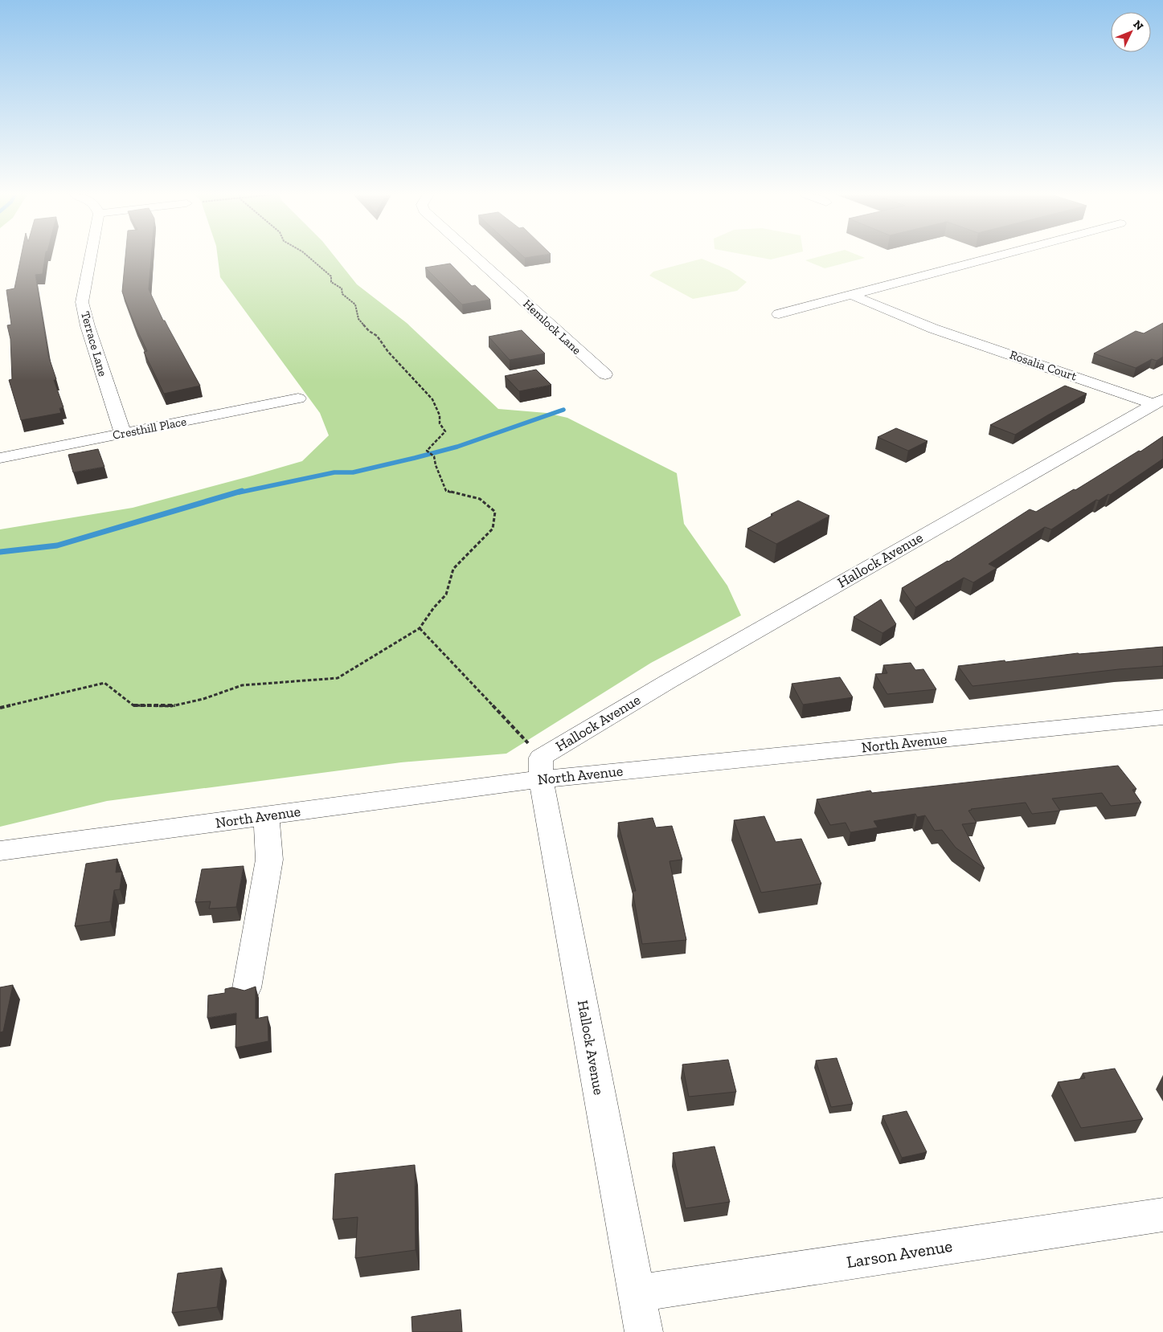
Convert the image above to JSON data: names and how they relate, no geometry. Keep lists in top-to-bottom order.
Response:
{
  "streets": {
    "street": [
      "Hemlock Lane",
      "Terrace Lane",
      "Rosalia Court",
      "Cresthill Place",
      "Hallock Avenue",
      "North Avenue",
      "Larson Avenue"
    ]
  },
  "crossings": [
    ["Terrace Lane", "Cresthill Place"],
    ["Rosalia Court", "Hallock Avenue"],
    ["Hallock Avenue", "North Avenue"],
    ["Hallock Avenue", "Larson Avenue"]
  ],
  "north": "top right"
}
